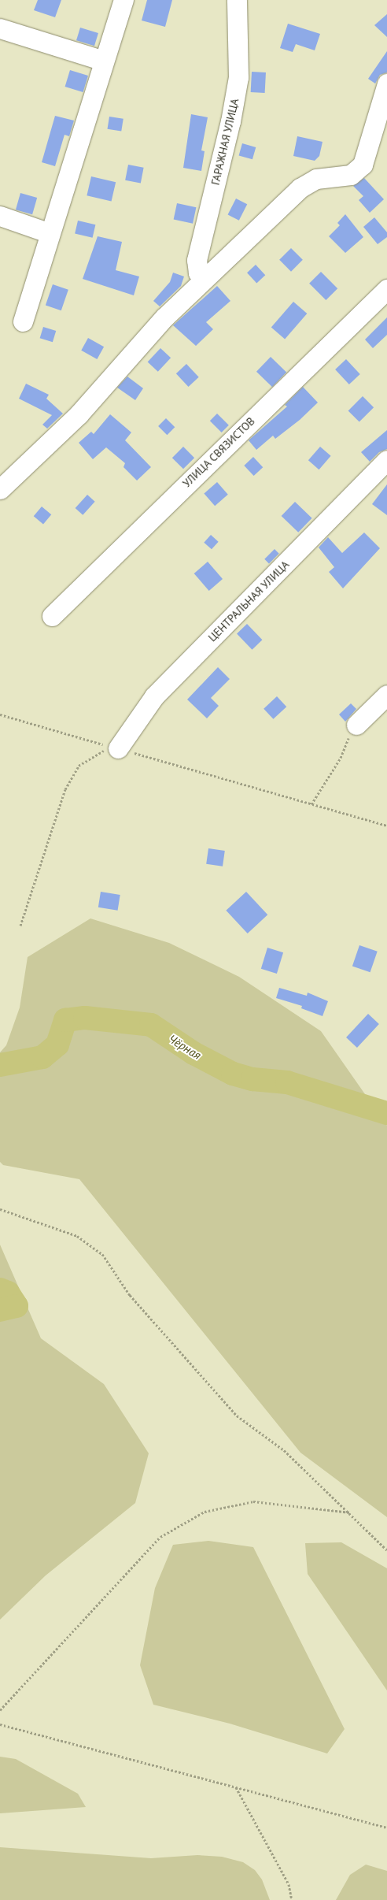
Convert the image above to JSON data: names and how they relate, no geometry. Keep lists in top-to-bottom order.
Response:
{
  "streets": {
    "street": ["ГАРАЖНАЯ УЛИЦА", "УЛИЦА СВЯЗИСТОВ", "ЦЕНТРАЛЬНАЯ УЛИЦА"]
  },
  "water": ["Чёрная"]
}
